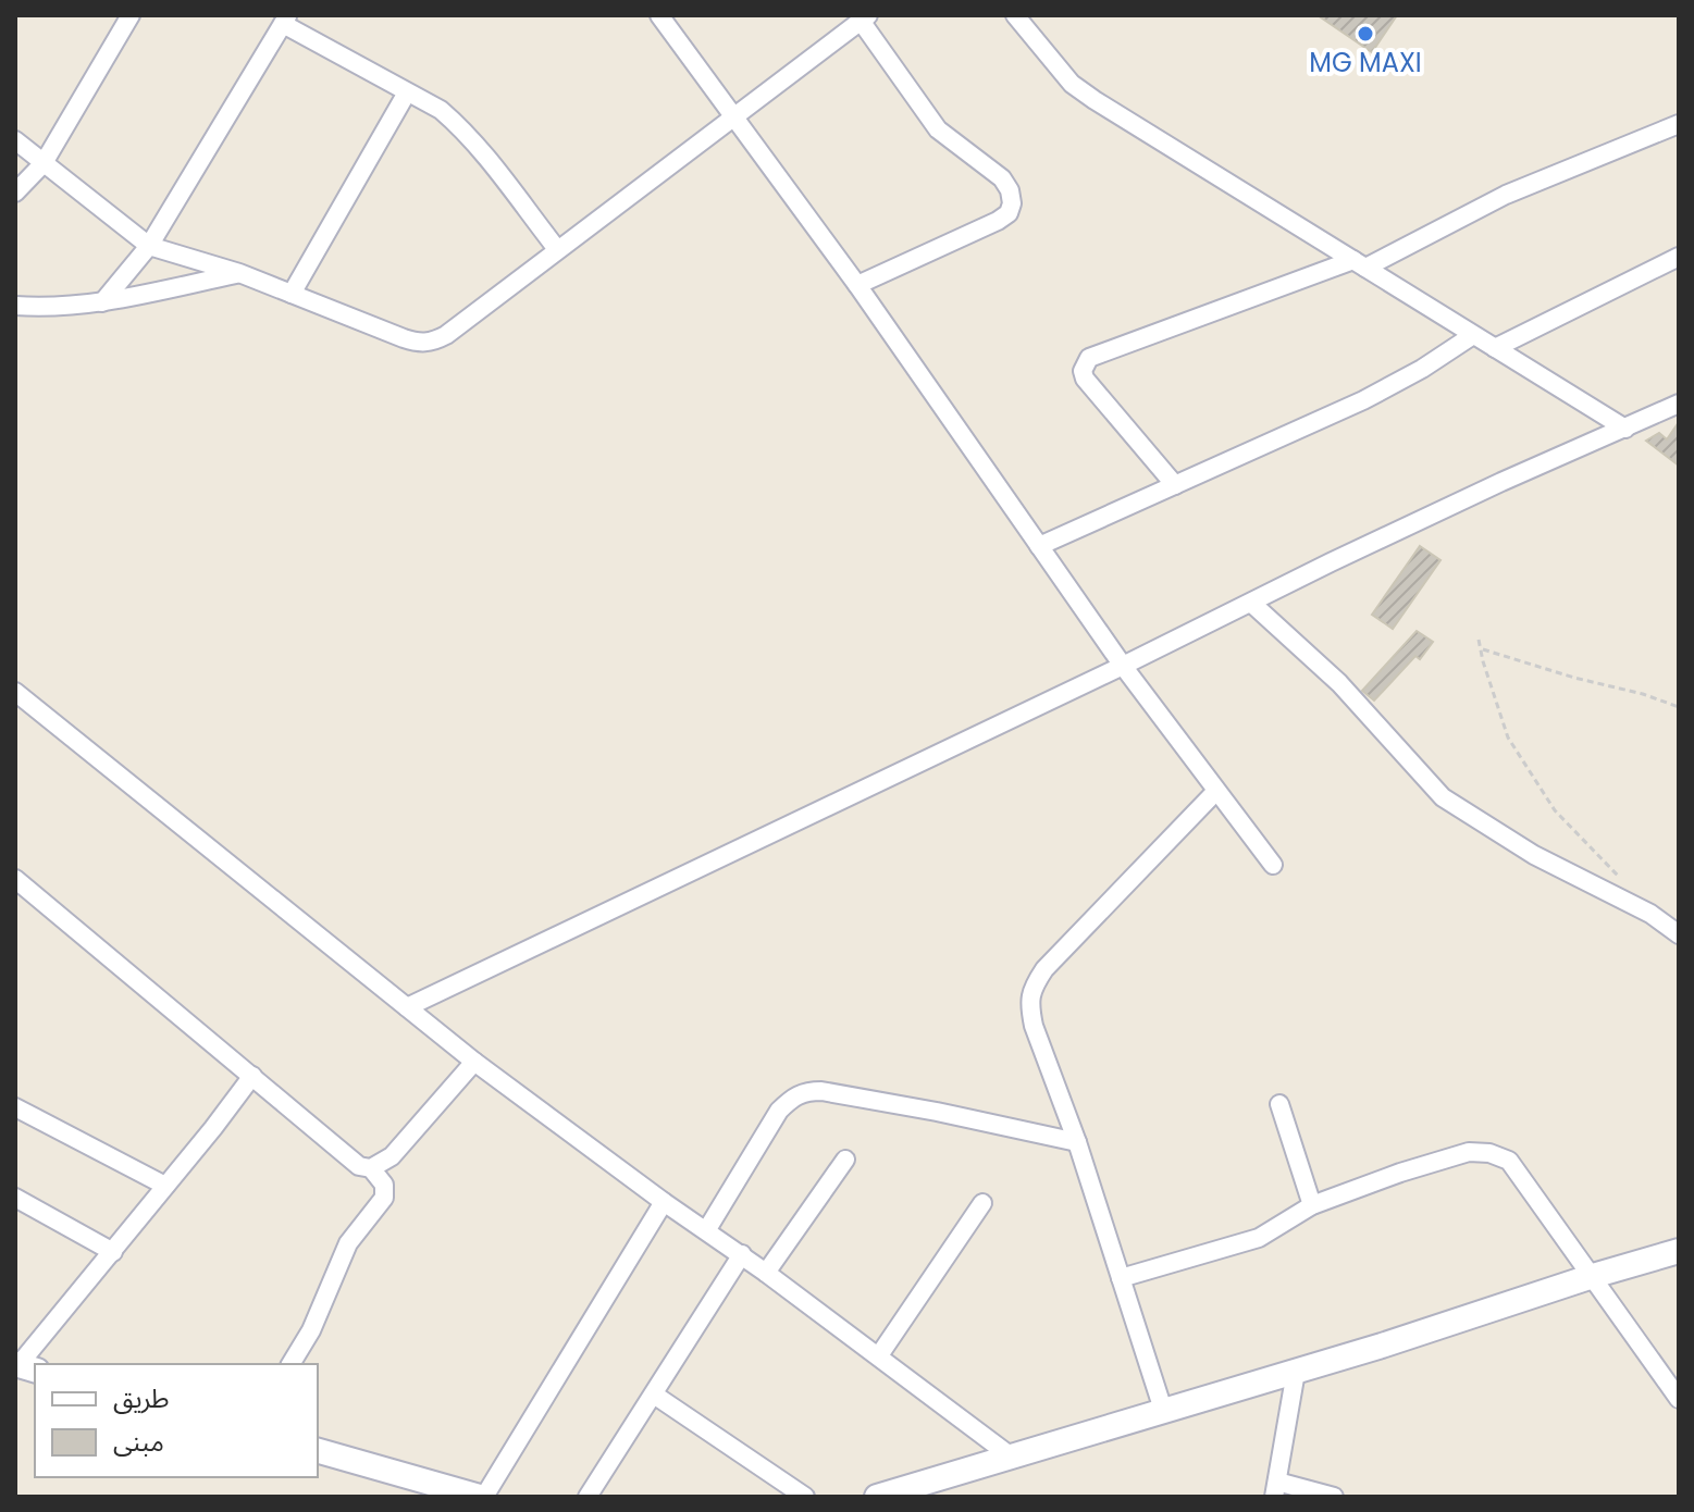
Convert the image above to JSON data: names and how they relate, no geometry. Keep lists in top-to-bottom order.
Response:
{
  "places": ["MG MAXI"],
  "legend": ["طريق", "مبنى"]
}
